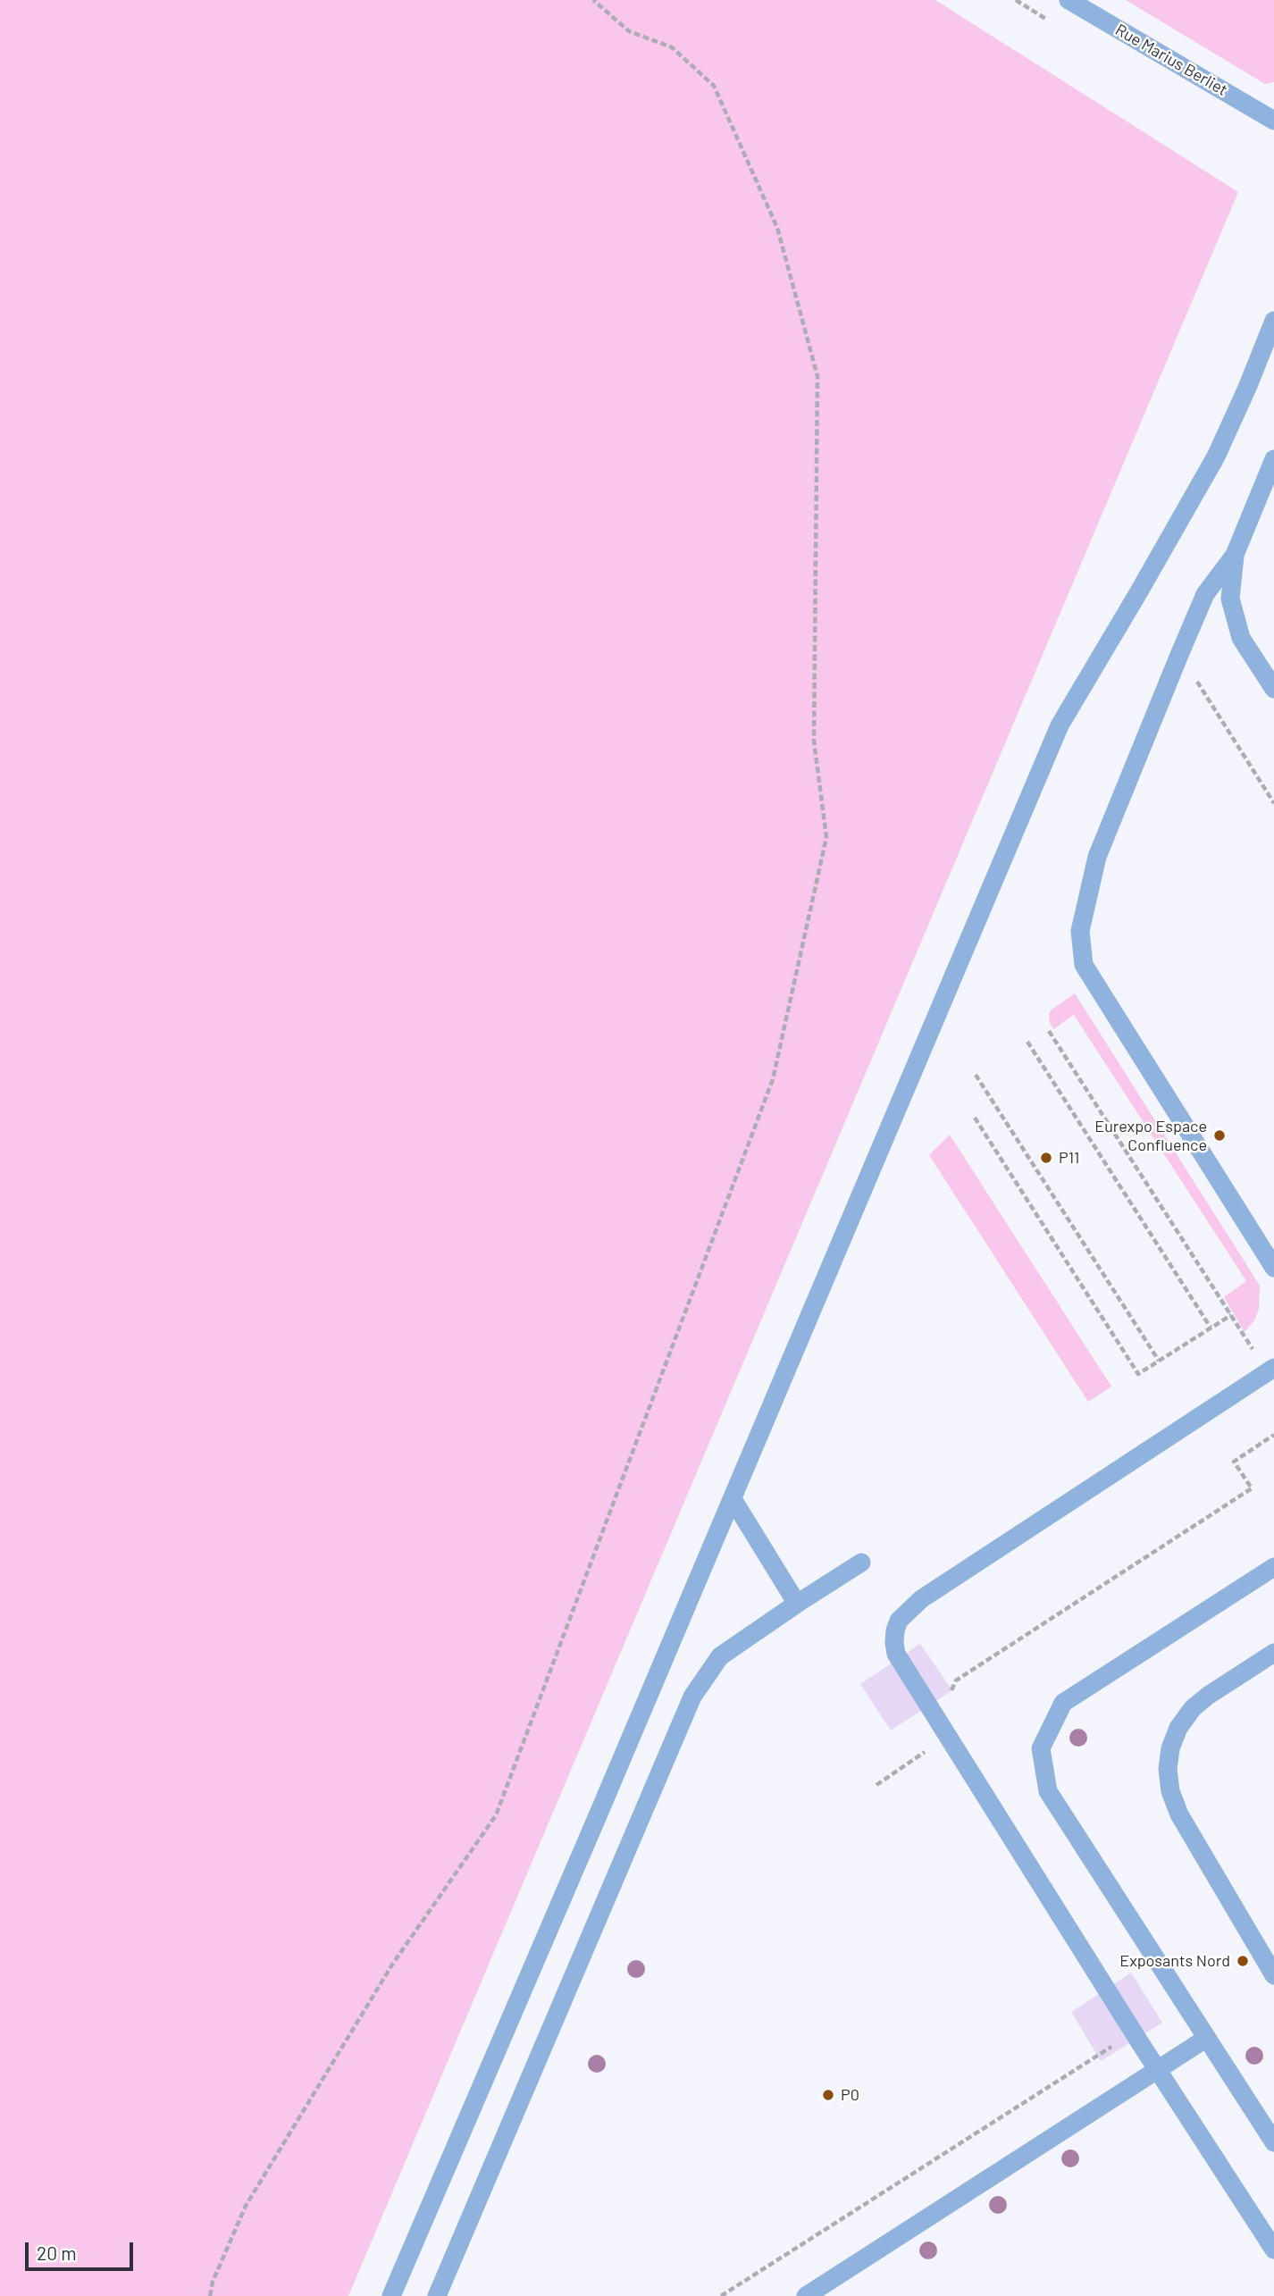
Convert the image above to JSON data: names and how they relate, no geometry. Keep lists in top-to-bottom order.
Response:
{
  "streets": {
    "street": ["Rue Marius Berliet"]
  },
  "places": [
    "Eurexpo Espace Confluence",
    "P11",
    "Exposants Nord",
    "P0"
  ],
  "scale_bar": "20 m"
}
